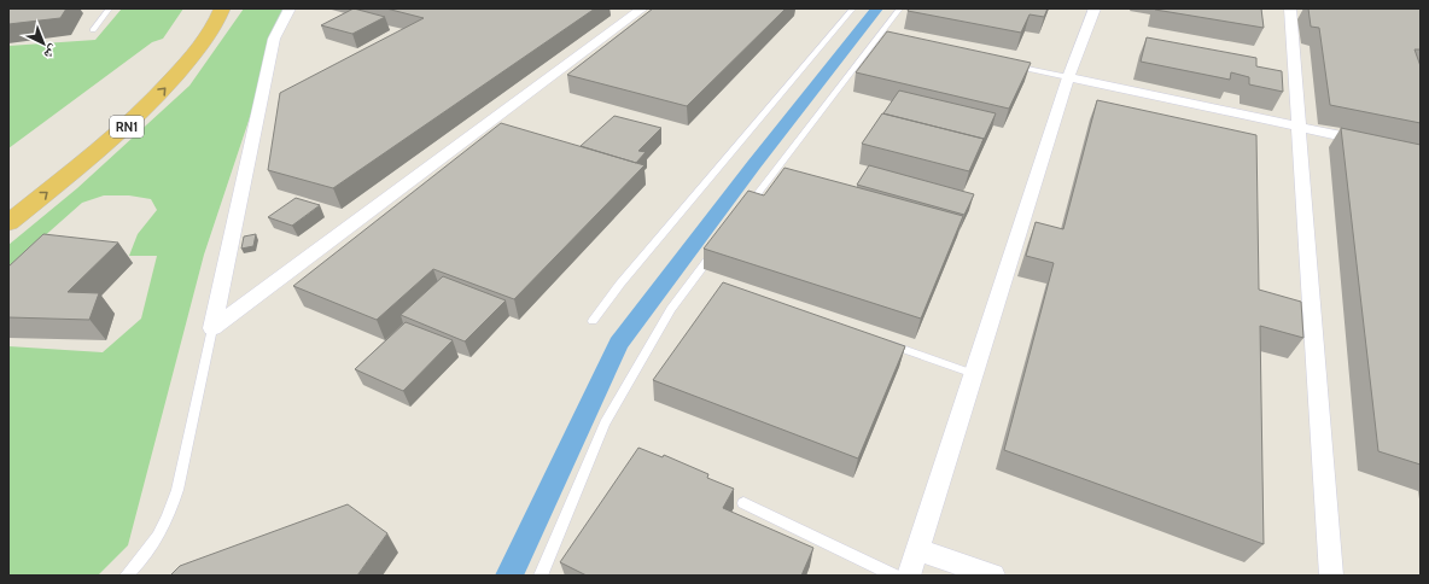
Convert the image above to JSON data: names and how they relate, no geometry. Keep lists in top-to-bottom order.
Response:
{
  "streets": {
    "highway": ["RN1"]
  },
  "north": "bottom right"
}
